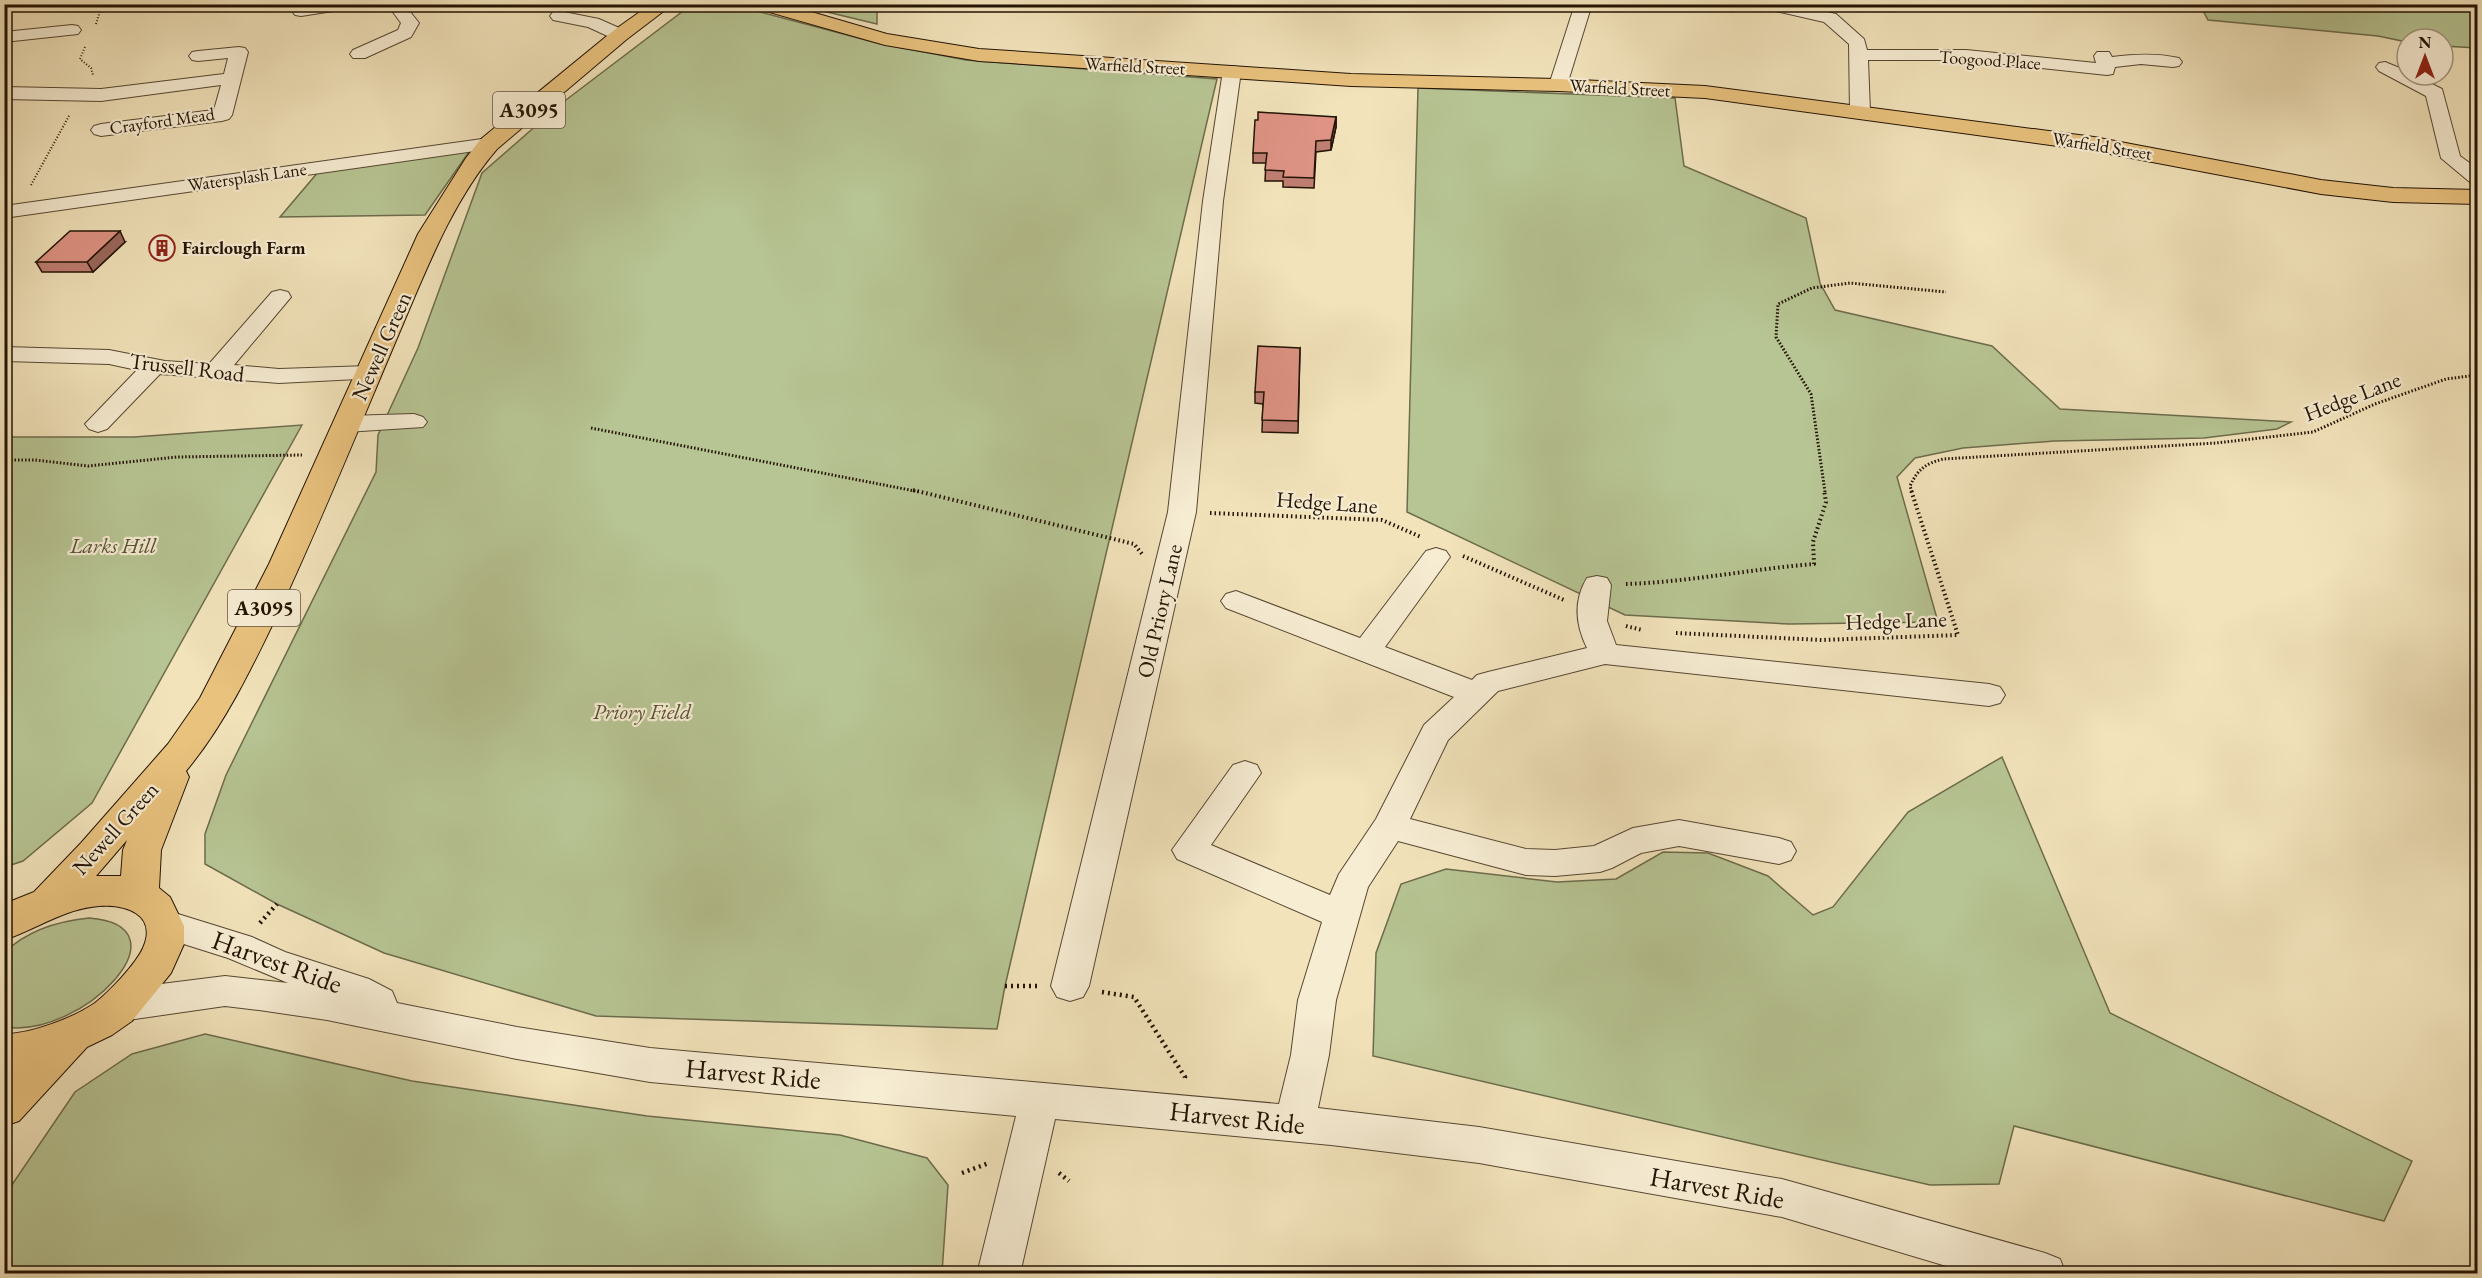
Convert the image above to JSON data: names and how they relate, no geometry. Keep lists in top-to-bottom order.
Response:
{
  "streets": {
    "main road": ["Warfield Street", "A3095", "Newell Green"],
    "street": [
      "Toogood Place",
      "Crayford Mead",
      "Watersplash Lane",
      "Trussell Road",
      "Old Priory Lane",
      "Harvest Ride"
    ],
    "path": ["Hedge Lane"]
  },
  "crossings": [
    ["Warfield Street", "Old Priory Lane"],
    ["Watersplash Lane", "Newell Green"],
    ["Newell Green", "Trussell Road"],
    ["Hedge Lane", "Old Priory Lane"]
  ],
  "parks": ["Larks Hill", "Priory Field"],
  "places": {
    "building": ["Fairclough Farm"]
  },
  "north": "top"
}
